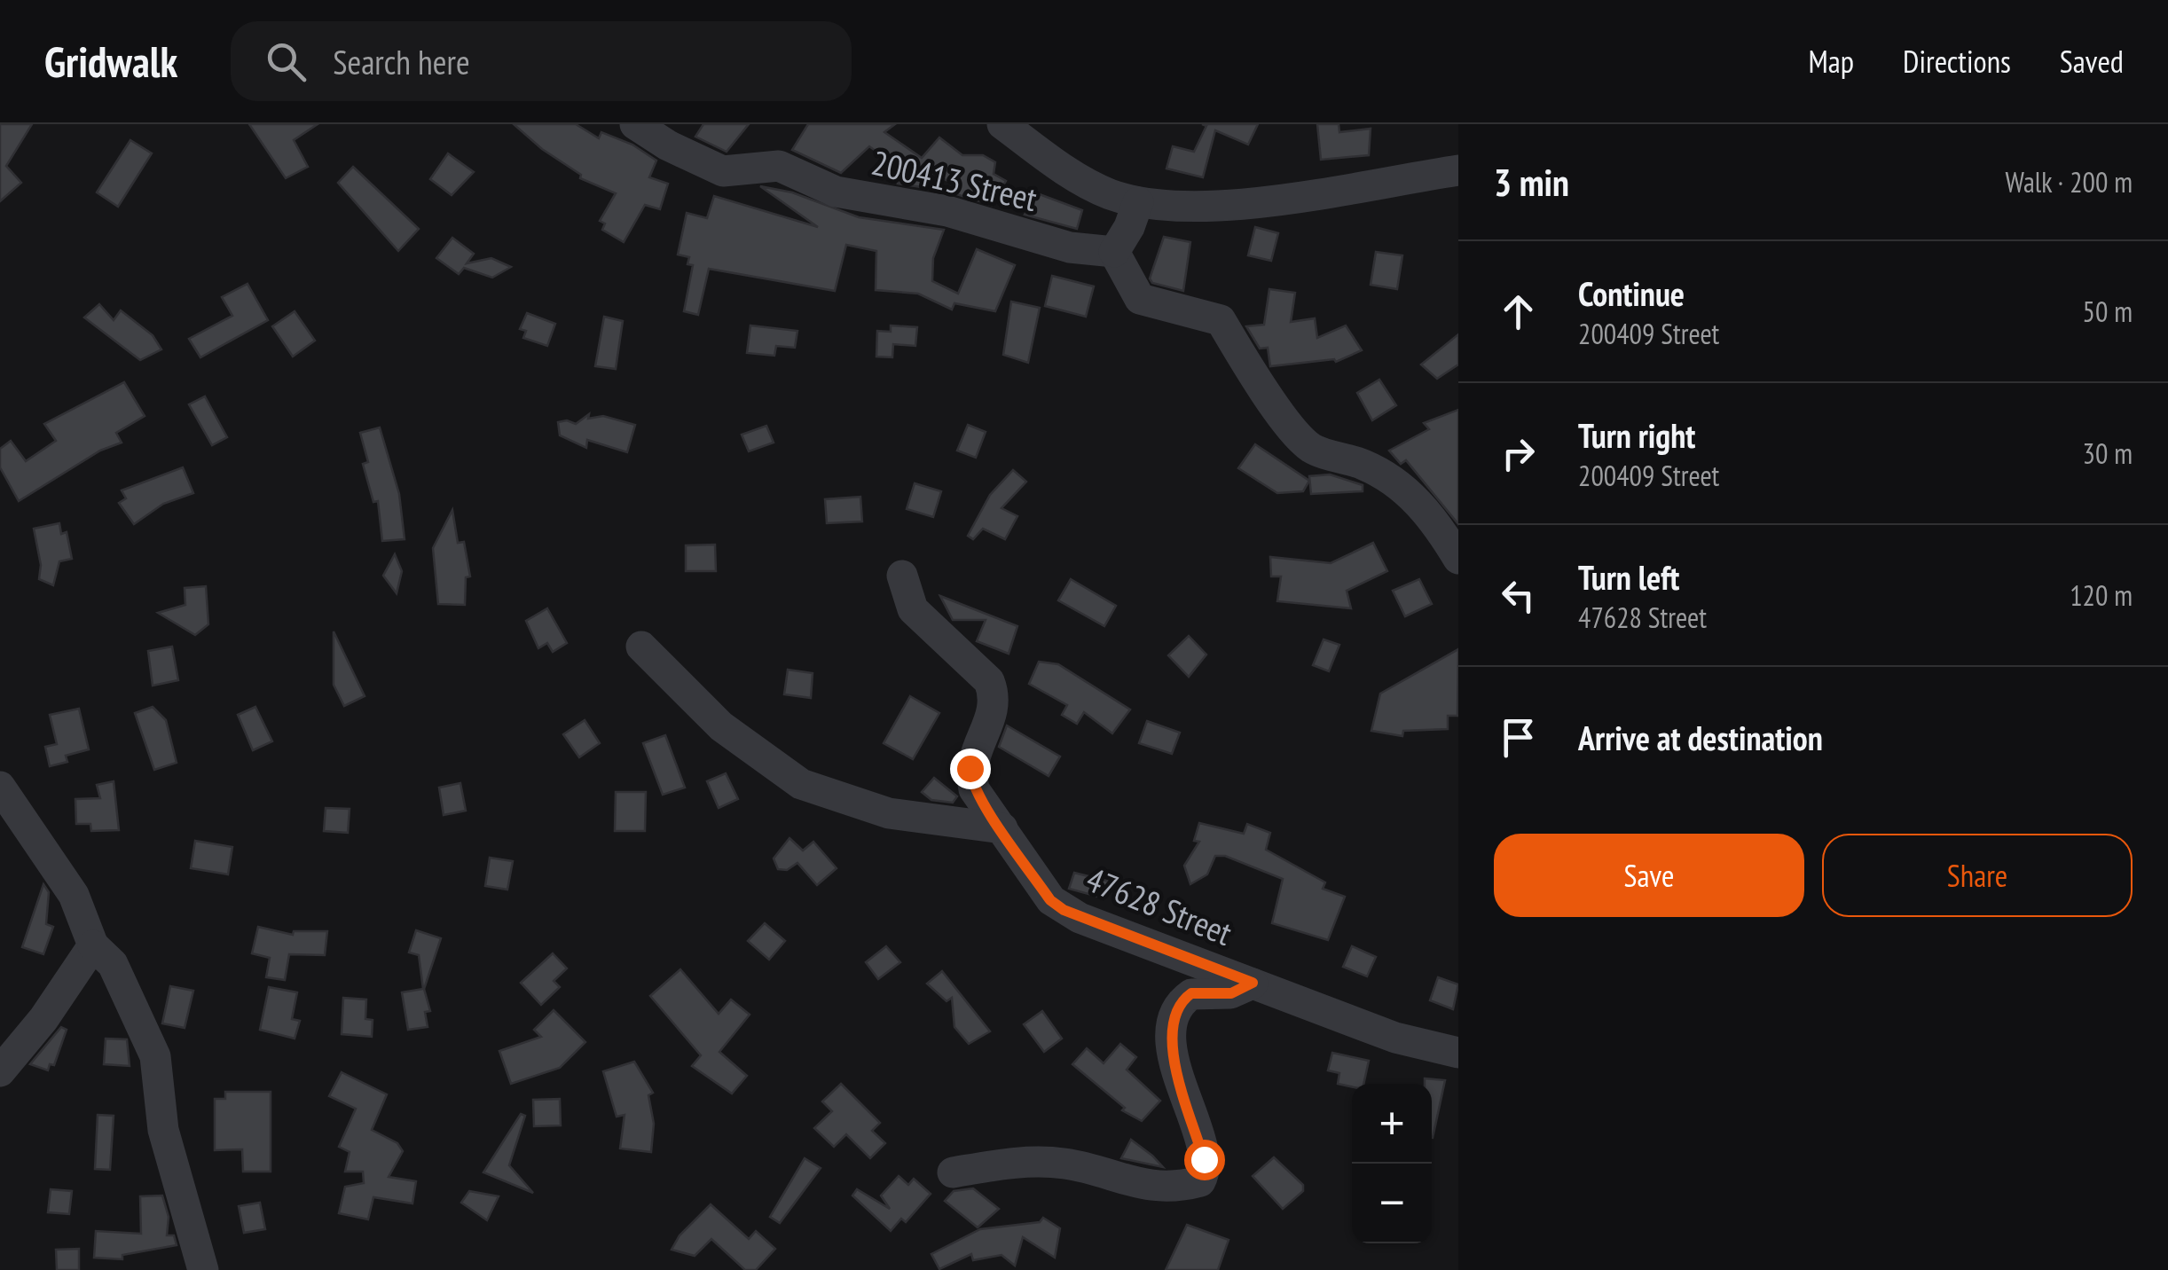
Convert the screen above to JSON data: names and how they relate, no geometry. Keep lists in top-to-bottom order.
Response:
{
  "streets": {
    "street": ["200413 Street", "47628 Street"]
  },
  "page": {
    "header": "Gridwalk",
    "search": "Search here",
    "nav": ["Map", "Directions", "Saved"],
    "heading": ["3 min", "Walk · 200 m"],
    "list": [
      ["Continue", "200409 Street", "50 m"],
      ["Turn right", "200409 Street", "30 m"],
      ["Turn left", "47628 Street", "120 m"],
      "Arrive at destination"
    ],
    "buttons": ["Save", "Share"],
    "map_buttons": ["+", "−"]
  }
}
